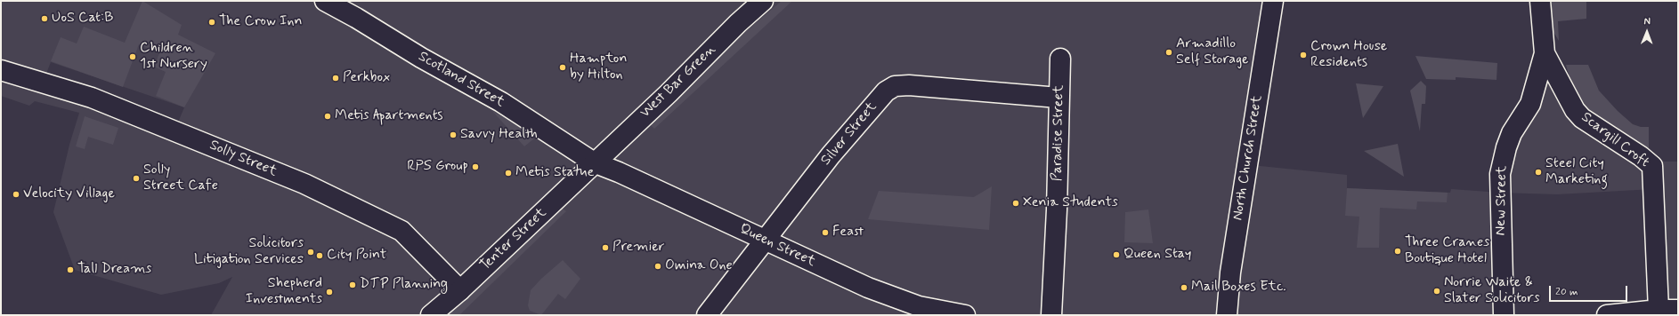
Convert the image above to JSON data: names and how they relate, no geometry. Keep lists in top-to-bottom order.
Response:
{
  "streets": {
    "street": [
      "Scotland Street",
      "West Bar Green",
      "Paradise Street",
      "Silver Street",
      "Scargill Croft",
      "North Church Street",
      "Solly Street",
      "New Street",
      "Tenter Street",
      "Queen Street"
    ]
  },
  "crossings": [
    ["Scotland Street", "West Bar Green"],
    ["Scotland Street", "Tenter Street"],
    ["Scotland Street", "Queen Street"],
    ["West Bar Green", "Tenter Street"],
    ["West Bar Green", "Queen Street"],
    ["Paradise Street", "Silver Street"],
    ["Silver Street", "Queen Street"],
    ["Scargill Croft", "New Street"],
    ["Solly Street", "Tenter Street"],
    ["Tenter Street", "Queen Street"]
  ],
  "places": [
    "UoS Cat:B",
    "The Crow Inn",
    "Armadillo Self Storage",
    "Crown House Residents",
    "Children 1st Nursery",
    "Hampton by Hilton",
    "Perkbox",
    "Metis Apartments",
    "Savvy Health",
    "RPS Group",
    "Steel City Marketing",
    "Metis Statue",
    "Solly Street Cafe",
    "Velocity Village",
    "Xenia Students",
    "Feast",
    "Premier",
    "Three Cranes Boutique Hotel",
    "Solicitors Litigation Services",
    "Queen Stay",
    "City Point",
    "Omina One",
    "Tall Dreams",
    "DTP Planning",
    "Mail Boxes Etc.",
    "Norrie Waite & Slater Solicitors",
    "Shepherd Investments"
  ],
  "scale_bar": "20 m",
  "north": "top"
}
